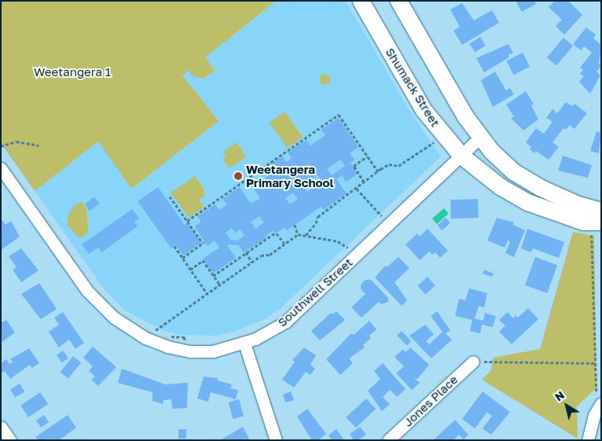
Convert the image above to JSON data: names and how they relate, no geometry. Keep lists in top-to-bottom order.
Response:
{
  "streets": {
    "street": ["Shumack Street", "Southwell Street", "Jones Place"]
  },
  "crossings": [
    ["Shumack Street", "Southwell Street"]
  ],
  "parks": ["Weetangera 1"],
  "places": ["Weetangera Primary School"],
  "north": "top left"
}
